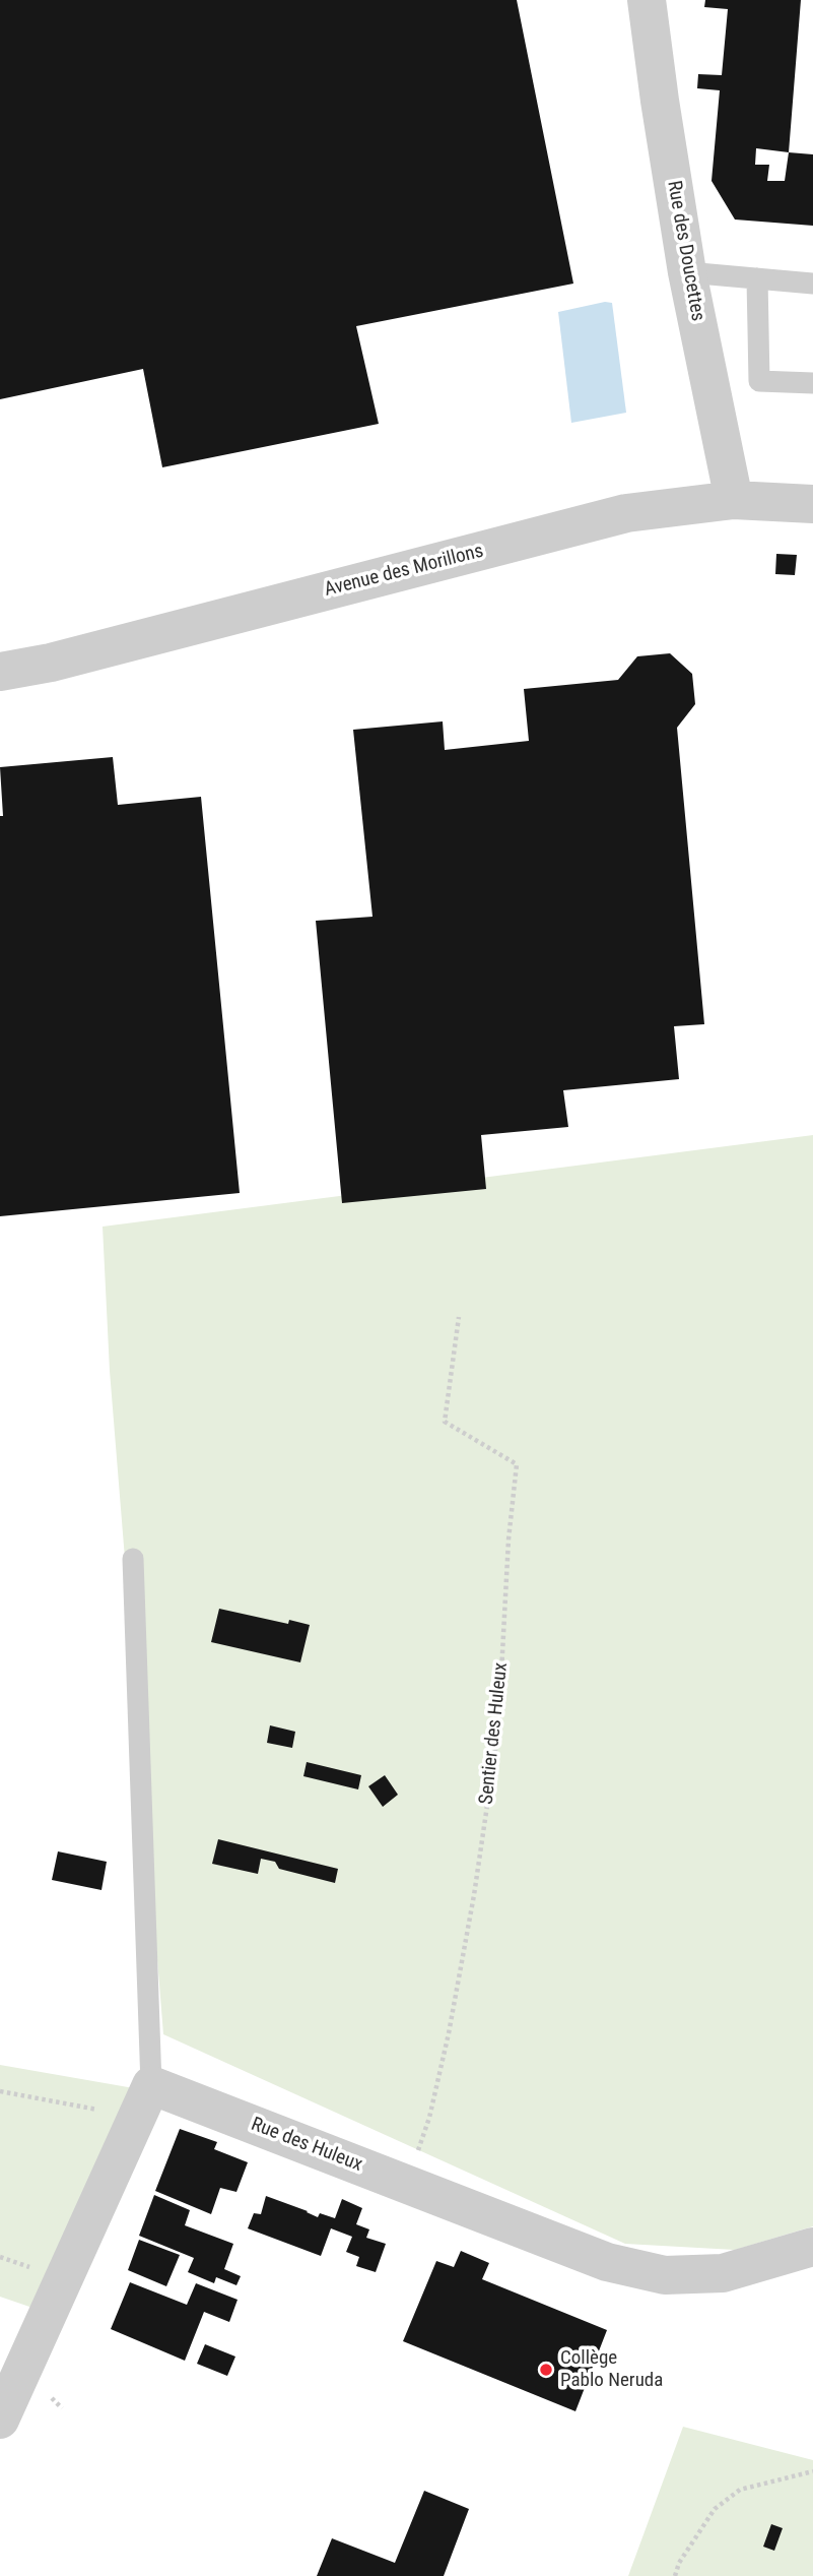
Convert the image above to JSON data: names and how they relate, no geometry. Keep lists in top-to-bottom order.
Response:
{
  "streets": {
    "street": ["Rue des Doucettes", "Avenue des Morillons", "Rue des Huleux"],
    "path": ["Sentier des Huleux"]
  },
  "crossings": [
    ["Rue des Doucettes", "Avenue des Morillons"],
    ["Sentier des Huleux", "Rue des Huleux"]
  ],
  "places": ["Collège Pablo Neruda"]
}
